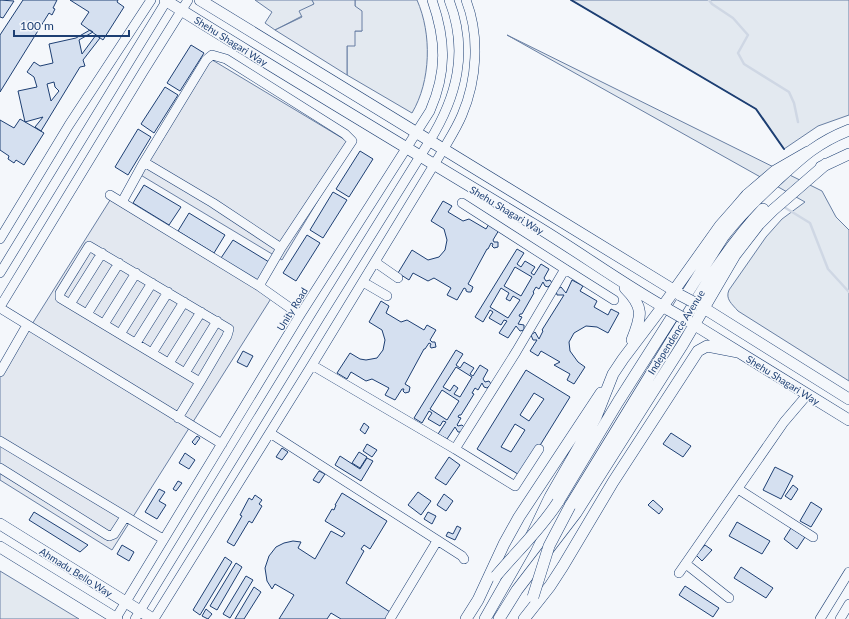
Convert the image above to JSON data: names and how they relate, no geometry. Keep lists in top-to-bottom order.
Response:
{
  "streets": {
    "main road": ["Shehu Shagari Way", "Independence Avenue", "Ahmadu Bello Way"],
    "street": ["Unity Road"]
  },
  "crossings": [
    ["Shehu Shagari Way", "Unity Road"],
    ["Shehu Shagari Way", "Independence Avenue"],
    ["Unity Road", "Ahmadu Bello Way"]
  ],
  "scale_bar": "100 m"
}
